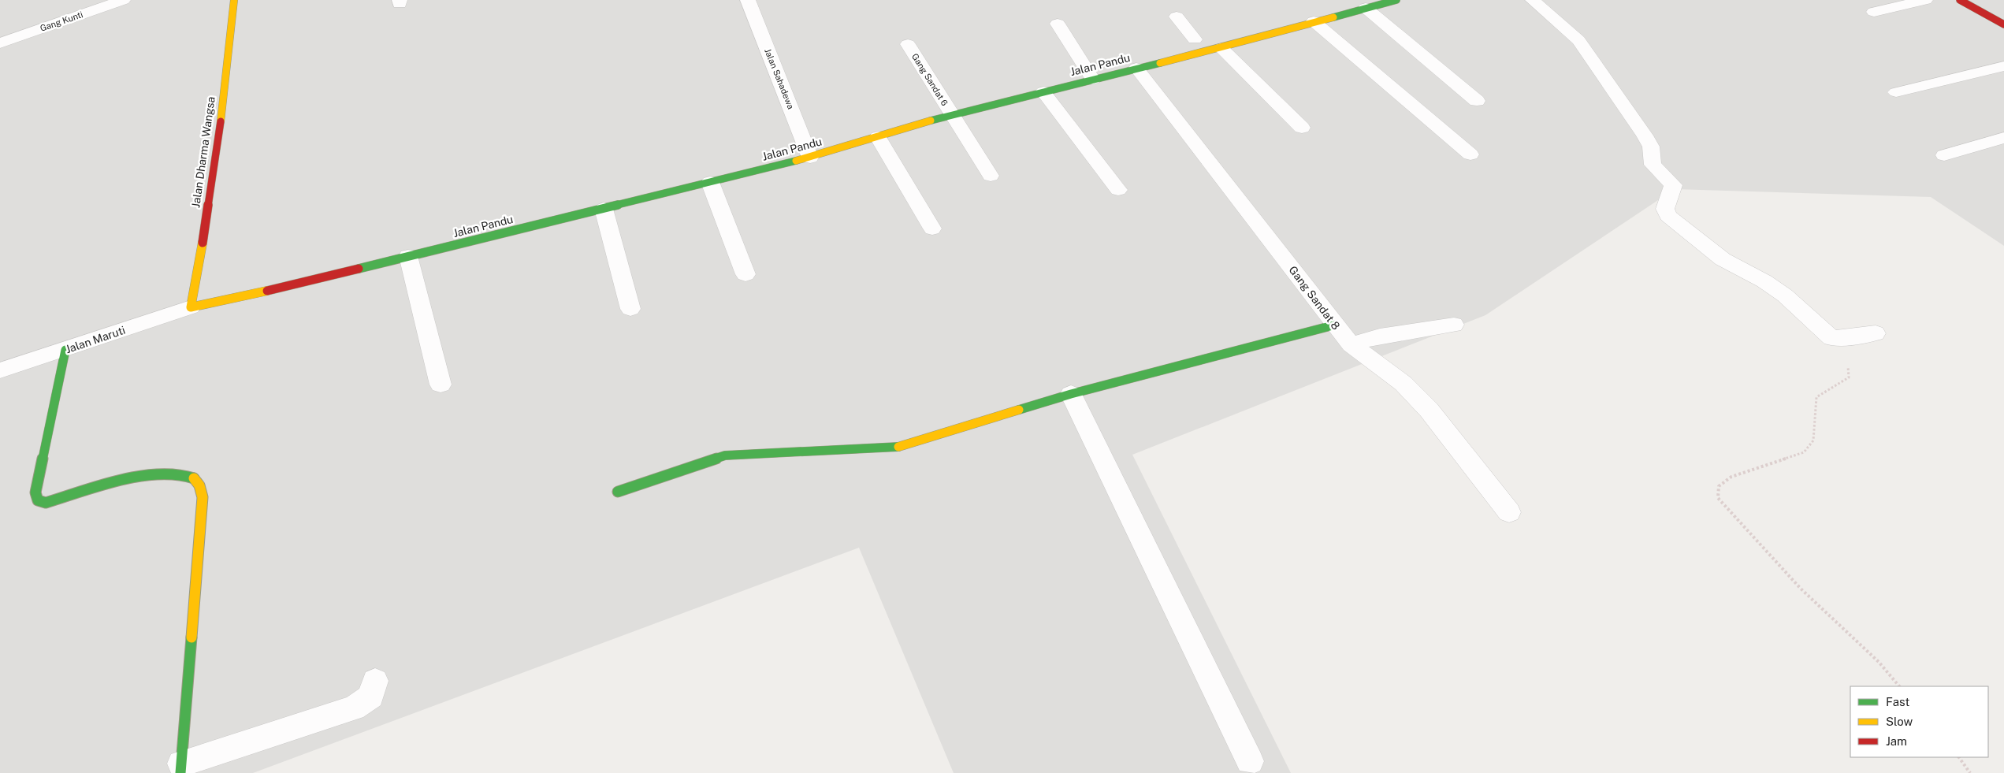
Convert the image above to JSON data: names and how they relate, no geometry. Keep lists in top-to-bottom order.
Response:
{
  "streets": {
    "street": [
      "Gang Kunti",
      "Jalan Pandu",
      "Jalan Sahadewa",
      "Gang Sandat 6",
      "Jalan Dharma Wangsa",
      "Gang Sandat 8",
      "Jalan Maruti"
    ]
  },
  "crossings": [
    ["Jalan Pandu", "Jalan Sahadewa"],
    ["Jalan Pandu", "Gang Sandat 6"],
    ["Jalan Pandu", "Jalan Dharma Wangsa"],
    ["Jalan Pandu", "Gang Sandat 8"],
    ["Jalan Pandu", "Jalan Maruti"],
    ["Jalan Dharma Wangsa", "Jalan Maruti"]
  ],
  "legend": ["Fast", "Slow", "Jam"]
}
